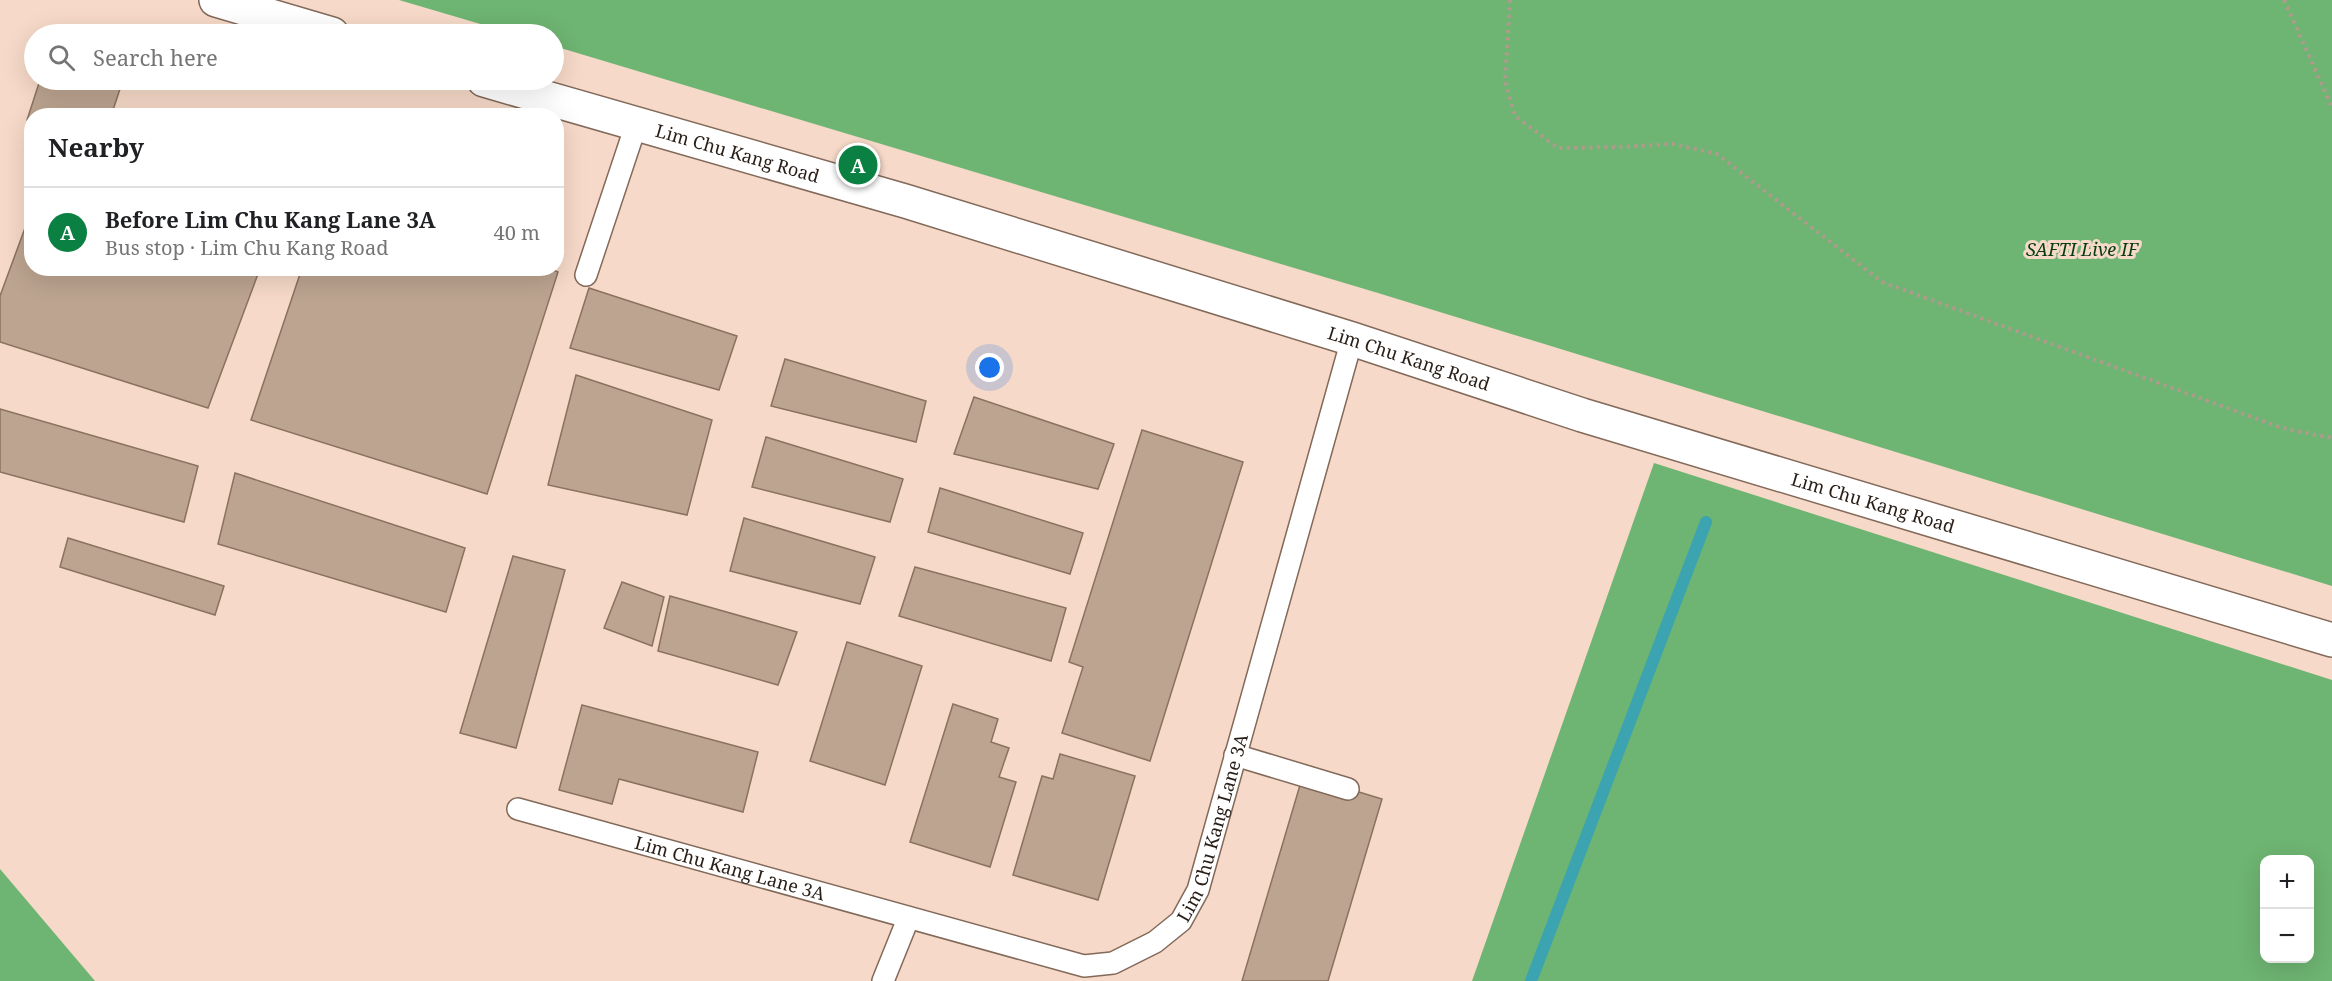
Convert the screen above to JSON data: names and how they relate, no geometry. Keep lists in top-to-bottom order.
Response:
{
  "streets": {
    "main road": ["Lim Chu Kang Road"],
    "lane": ["Lim Chu Kang Lane 3A"]
  },
  "crossings": [
    ["Lim Chu Kang Road", "Lim Chu Kang Lane 3A"]
  ],
  "parks": ["SAFTI Live IF"],
  "page": {
    "search": "Search here",
    "heading": "Nearby",
    "pins": "A",
    "list": [
      {
        "mark": "A",
        "name": "Before Lim Chu Kang Lane 3A",
        "note": "Bus stop · Lim Chu Kang Road",
        "value": "40 m"
      }
    ],
    "map_buttons": ["+", "−"]
  }
}
